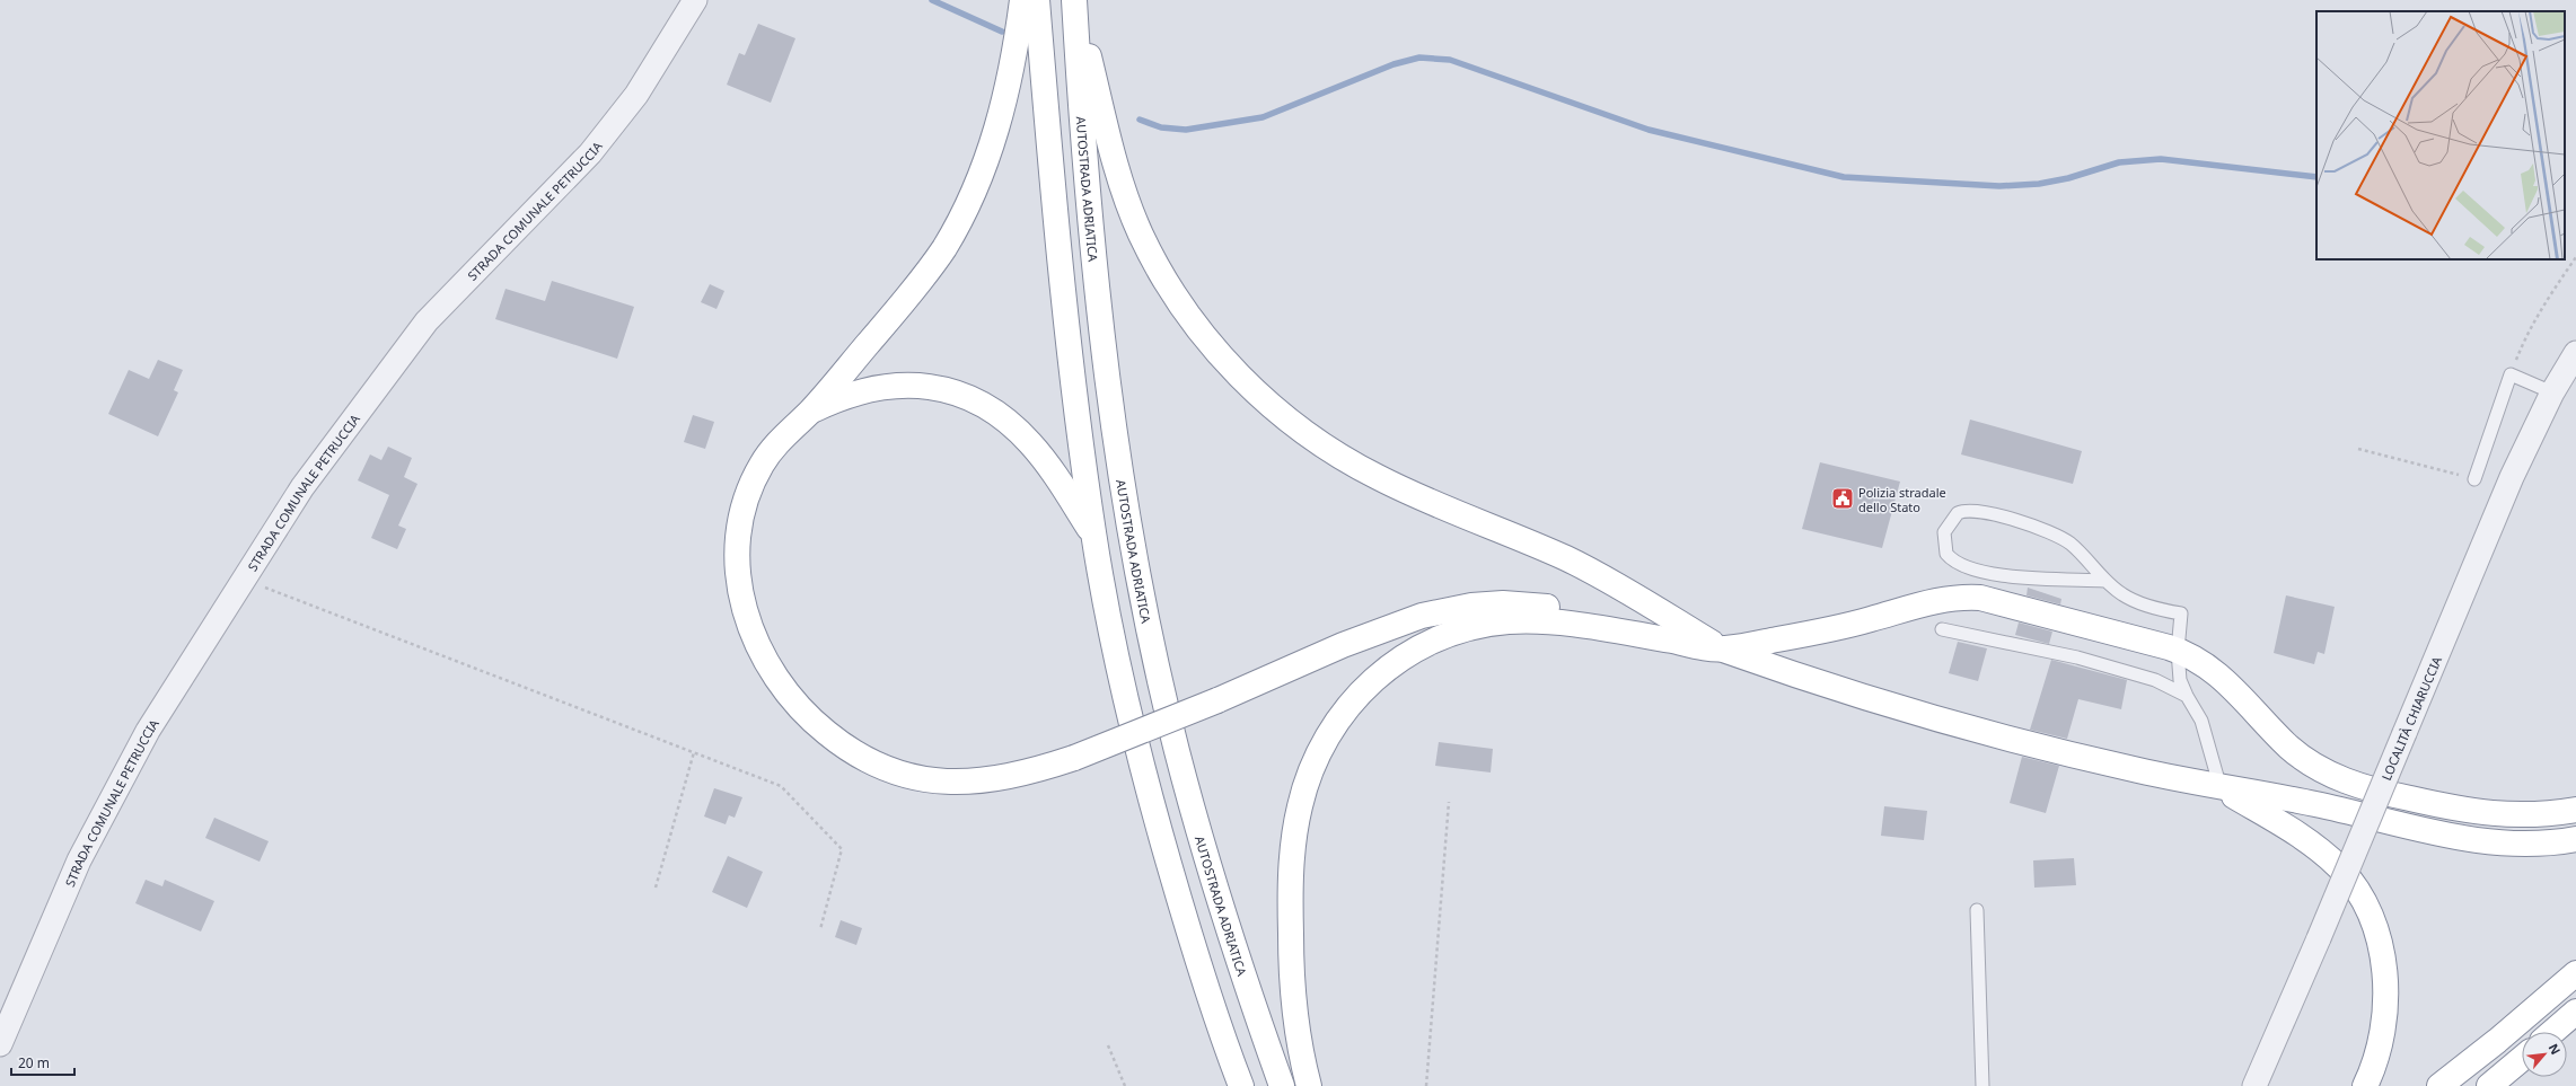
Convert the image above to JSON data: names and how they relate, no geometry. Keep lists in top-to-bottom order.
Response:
{
  "streets": {
    "highway": ["AUTOSTRADA ADRIATICA"],
    "street": ["STRADA COMUNALE PETRUCCIA", "LOCALITÀ CHIARUCCIA"]
  },
  "places": {
    "public building": ["Polizia stradale dello Stato"]
  },
  "scale_bar": "20 m",
  "north": "top right"
}
